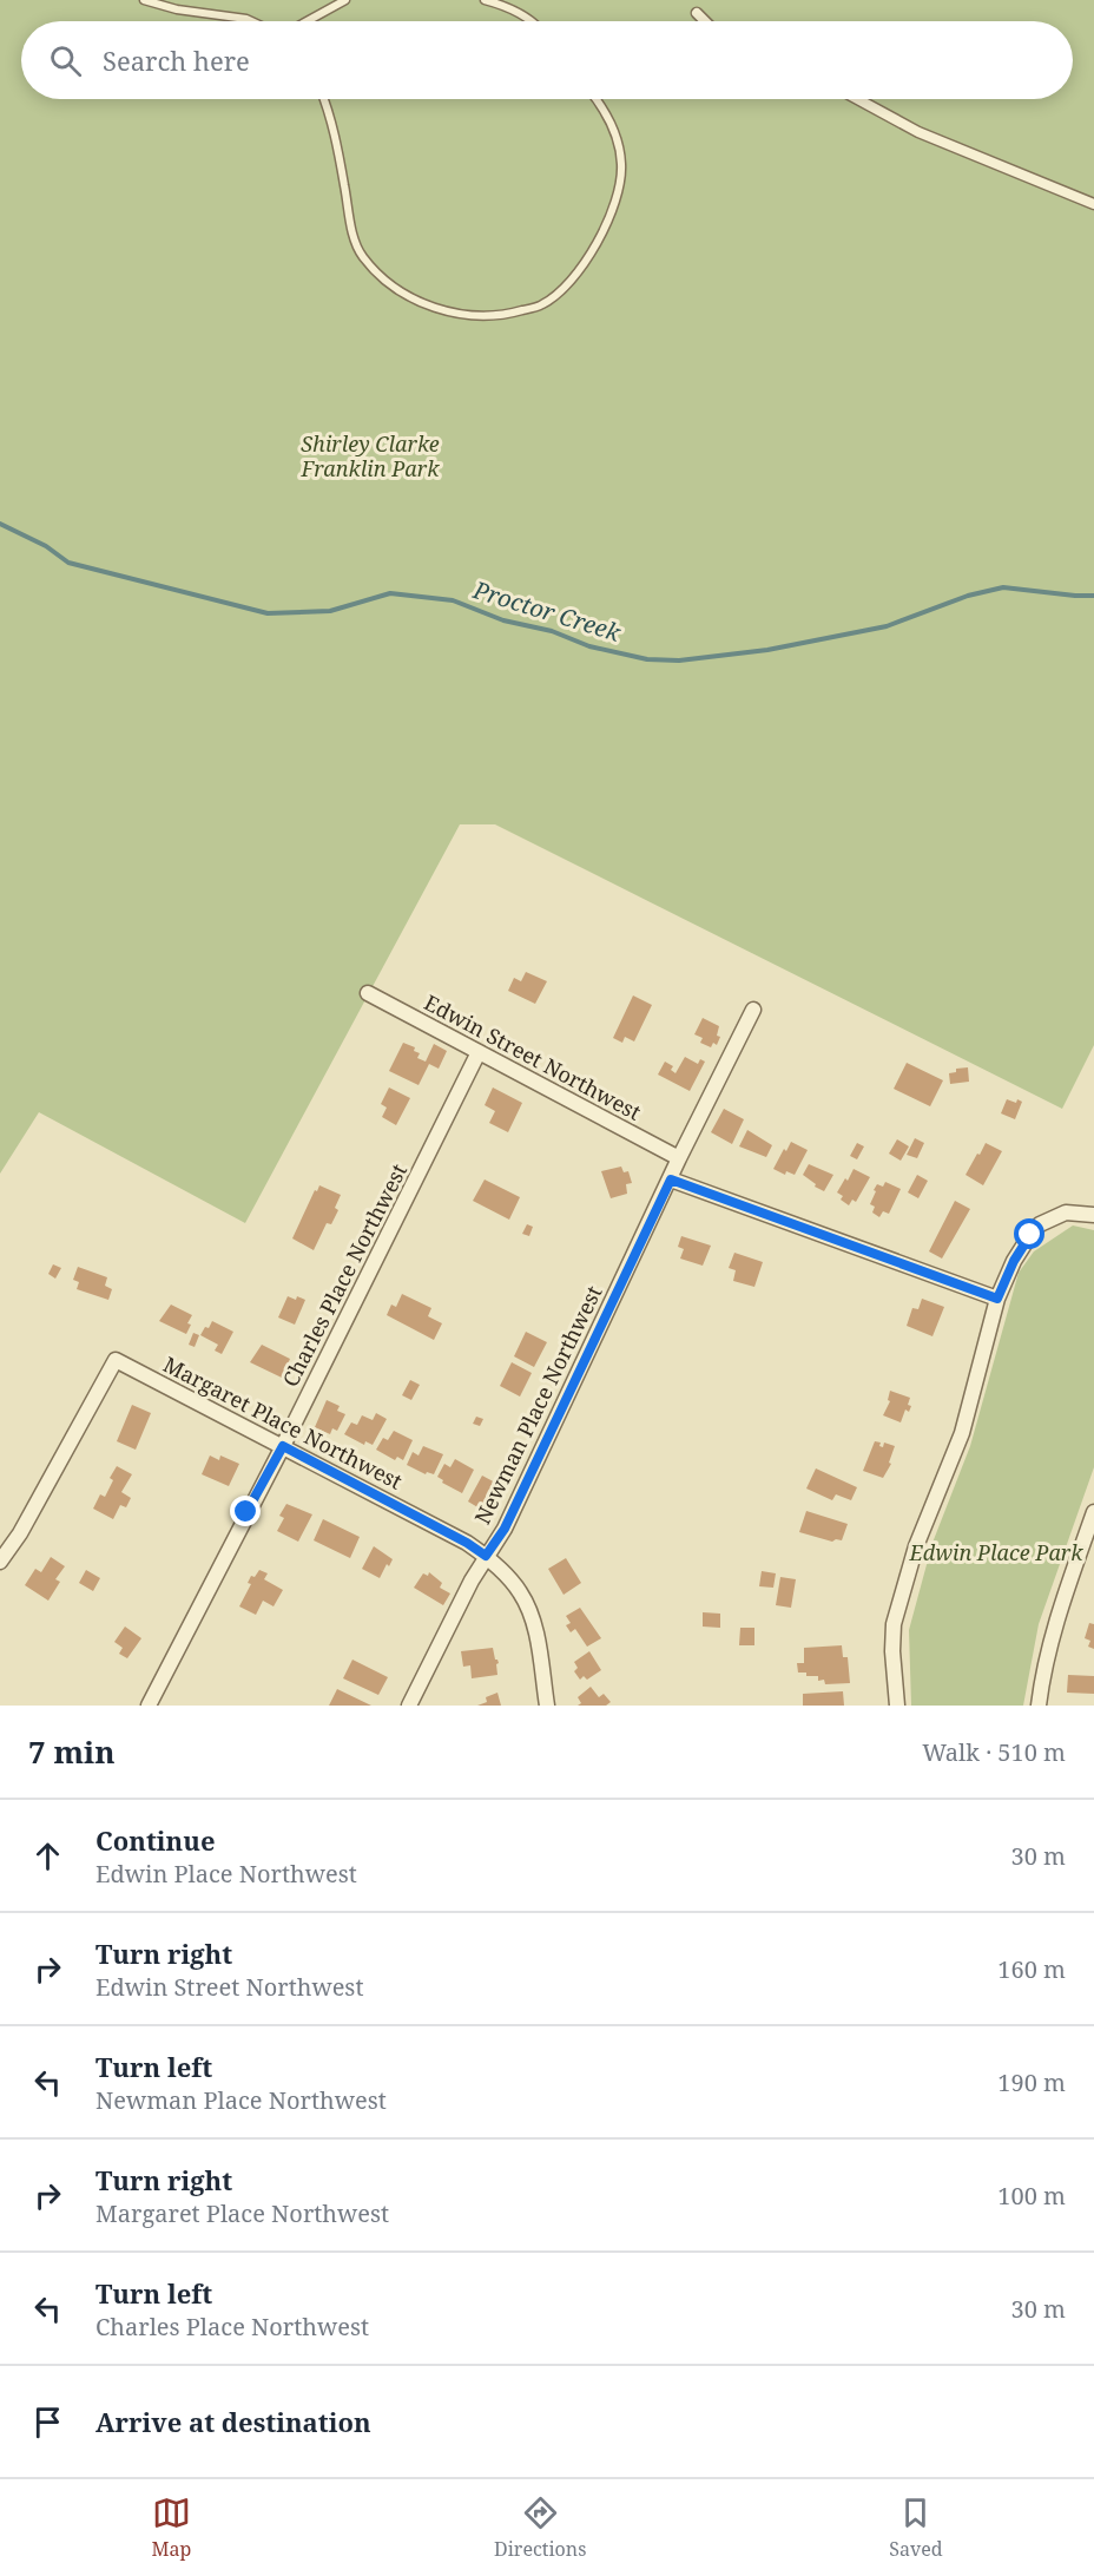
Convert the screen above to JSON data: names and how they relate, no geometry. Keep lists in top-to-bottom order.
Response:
{
  "streets": {
    "street": [
      "Edwin Street Northwest",
      "Charles Place Northwest",
      "Newman Place Northwest",
      "Margaret Place Northwest"
    ]
  },
  "crossings": [
    ["Edwin Street Northwest", "Charles Place Northwest"],
    ["Edwin Street Northwest", "Newman Place Northwest"],
    ["Charles Place Northwest", "Margaret Place Northwest"],
    ["Newman Place Northwest", "Margaret Place Northwest"]
  ],
  "water": ["Proctor Creek"],
  "parks": ["Shirley Clarke Franklin Park", "Edwin Place Park"],
  "page": {
    "search": "Search here",
    "heading": ["7 min", "Walk · 510 m"],
    "list": [
      ["Continue", "Edwin Place Northwest", "30 m"],
      ["Turn right", "Edwin Street Northwest", "160 m"],
      ["Turn left", "Newman Place Northwest", "190 m"],
      ["Turn right", "Margaret Place Northwest", "100 m"],
      ["Turn left", "Charles Place Northwest", "30 m"],
      "Arrive at destination"
    ],
    "nav": ["Map", "Directions", "Saved"]
  }
}
